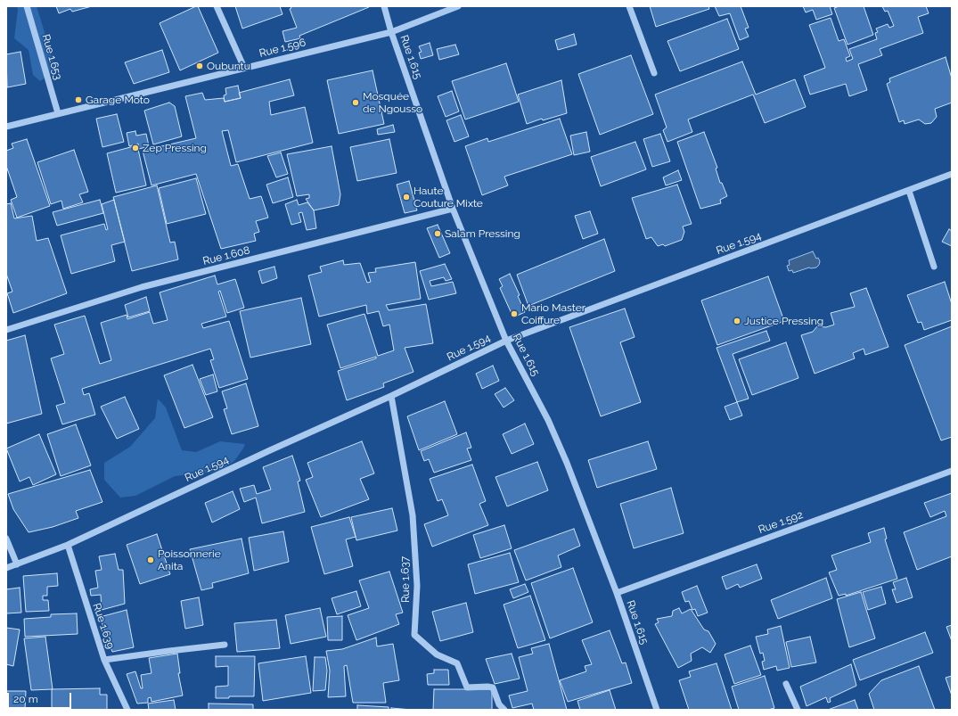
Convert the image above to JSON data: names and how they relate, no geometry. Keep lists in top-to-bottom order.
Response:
{
  "streets": {
    "street": [
      "Rue 1.596",
      "Rue 1.653",
      "Rue 1.615",
      "Rue 1.594",
      "Rue 1.608",
      "Rue 1.592",
      "Rue 1.637",
      "Rue 1.639"
    ]
  },
  "crossings": [
    ["Rue 1.596", "Rue 1.653"],
    ["Rue 1.596", "Rue 1.615"],
    ["Rue 1.615", "Rue 1.594"],
    ["Rue 1.615", "Rue 1.608"],
    ["Rue 1.615", "Rue 1.592"],
    ["Rue 1.594", "Rue 1.637"],
    ["Rue 1.594", "Rue 1.639"]
  ],
  "places": [
    "Oubuntu",
    "Garage Moto",
    "Mosquée de Ngousso",
    "Zep Pressing",
    "Haute Couture Mixte",
    "Salam Pressing",
    "Mario Master Coiffure",
    "Justice Pressing",
    "Poissonnerie Anita"
  ],
  "scale_bar": "20 m"
}
